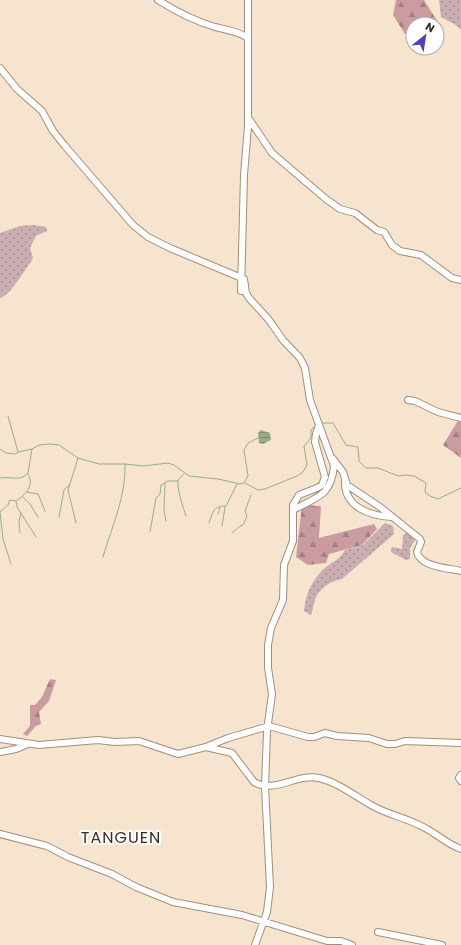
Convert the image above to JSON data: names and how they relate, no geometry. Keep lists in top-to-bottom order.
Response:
{
  "districts": ["TANGUEN"],
  "north": "top right"
}
